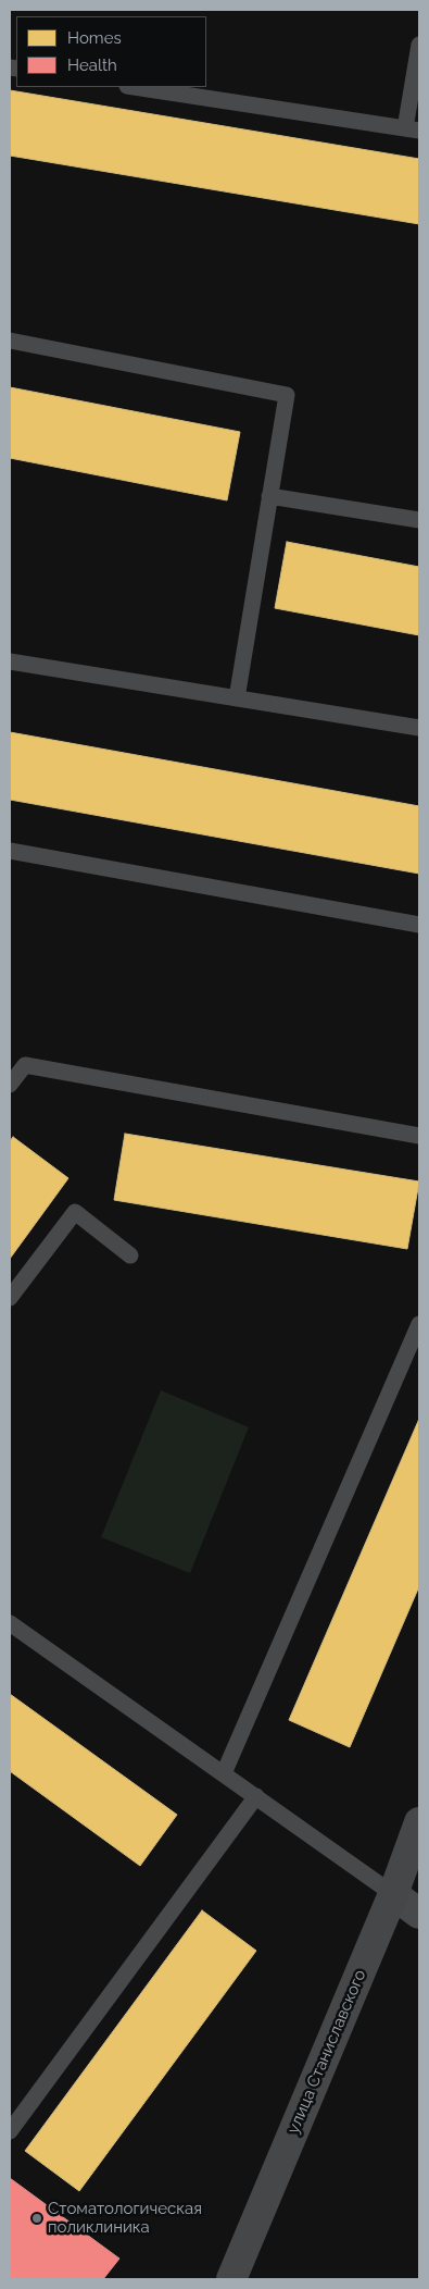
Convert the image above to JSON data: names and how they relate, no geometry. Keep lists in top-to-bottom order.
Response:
{
  "streets": {
    "main road": ["улица Станиславского"]
  },
  "places": ["Стоматологическая поликлиника"],
  "legend": ["Homes", "Health"]
}
